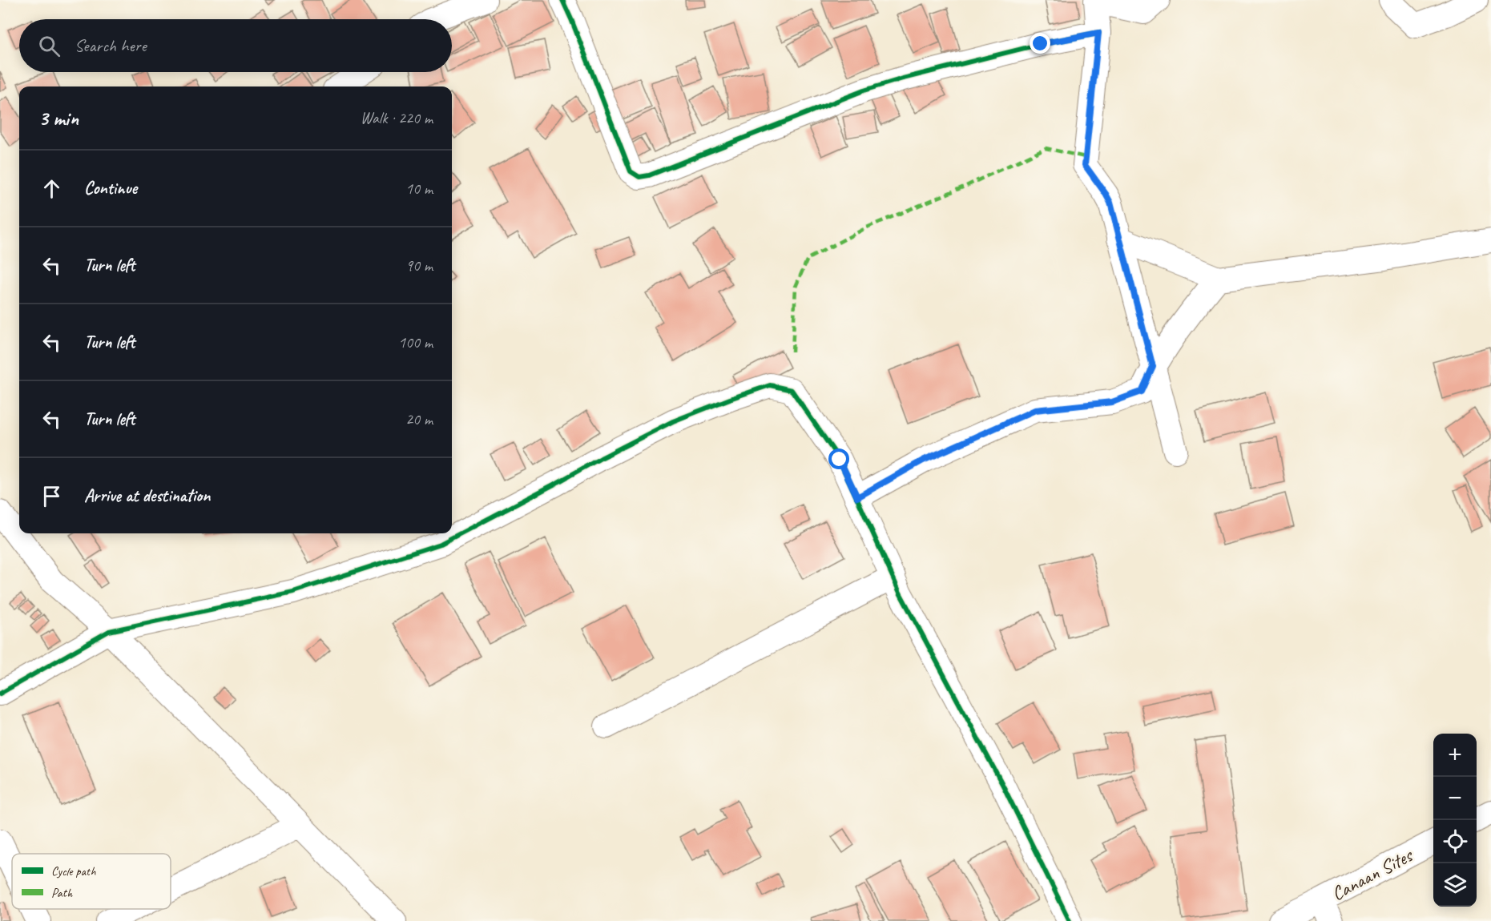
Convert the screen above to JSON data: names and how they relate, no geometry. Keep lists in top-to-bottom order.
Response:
{
  "streets": {
    "street": ["Canaan Sites"]
  },
  "legend": ["Cycle path", "Path"],
  "page": {
    "search": "Search here",
    "heading": ["3 min", "Walk · 220 m"],
    "list": [
      ["Continue", "10 m"],
      ["Turn left", "90 m"],
      ["Turn left", "100 m"],
      ["Turn left", "20 m"],
      "Arrive at destination"
    ],
    "map_buttons": ["+", "−"]
  }
}
